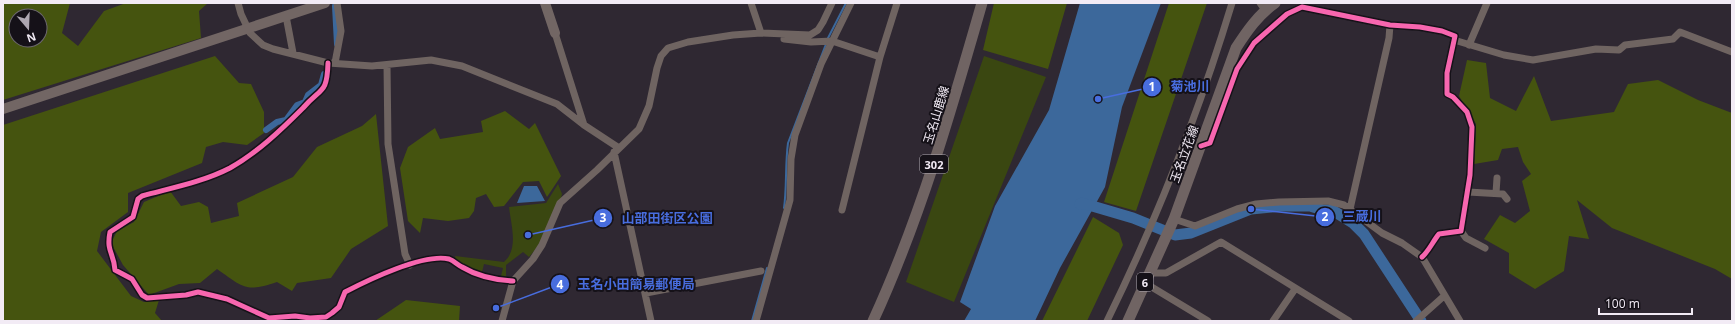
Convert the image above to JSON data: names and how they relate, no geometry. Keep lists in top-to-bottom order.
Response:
{
  "streets": {
    "main road": [
      "玉名山鹿線",
      "玉名立花線",
      "302",
      "6"
    ]
  },
  "places": [
    "菊池川",
    "三蔵川",
    "山部田街区公園",
    "玉名小田簡易郵便局"
  ],
  "scale_bar": "100 m",
  "north": "bottom"
}
